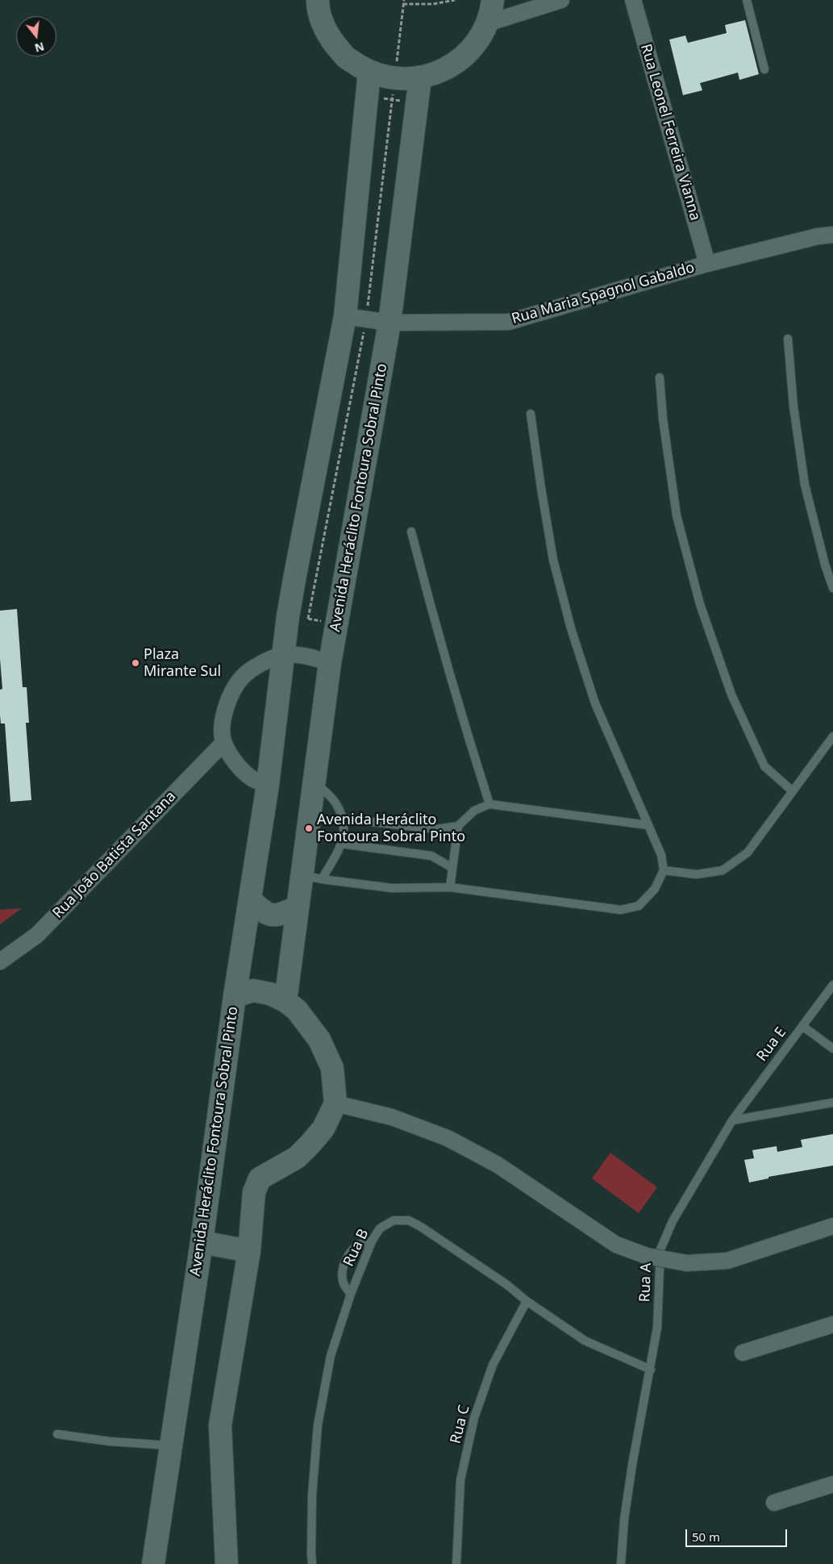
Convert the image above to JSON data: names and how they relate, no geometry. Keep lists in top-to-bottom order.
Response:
{
  "streets": {
    "street": [
      "Rua Leonel Ferreira Vianna",
      "Rua Maria Spagnol Gabaldo",
      "Avenida Heráclito Fontoura Sobral Pinto",
      "Rua João Batista Santana"
    ],
    "lane": [
      "Rua E",
      "Rua B",
      "Rua A",
      "Rua C"
    ]
  },
  "crossings": [
    ["Rua Leonel Ferreira Vianna", "Rua Maria Spagnol Gabaldo"],
    ["Rua Maria Spagnol Gabaldo", "Avenida Heráclito Fontoura Sobral Pinto"],
    ["Rua E", "Rua A"],
    ["Rua B", "Rua A"],
    ["Rua B", "Rua C"]
  ],
  "places": ["Plaza Mirante Sul", "Avenida Heráclito Fontoura Sobral Pinto"],
  "scale_bar": "50 m",
  "north": "bottom"
}
